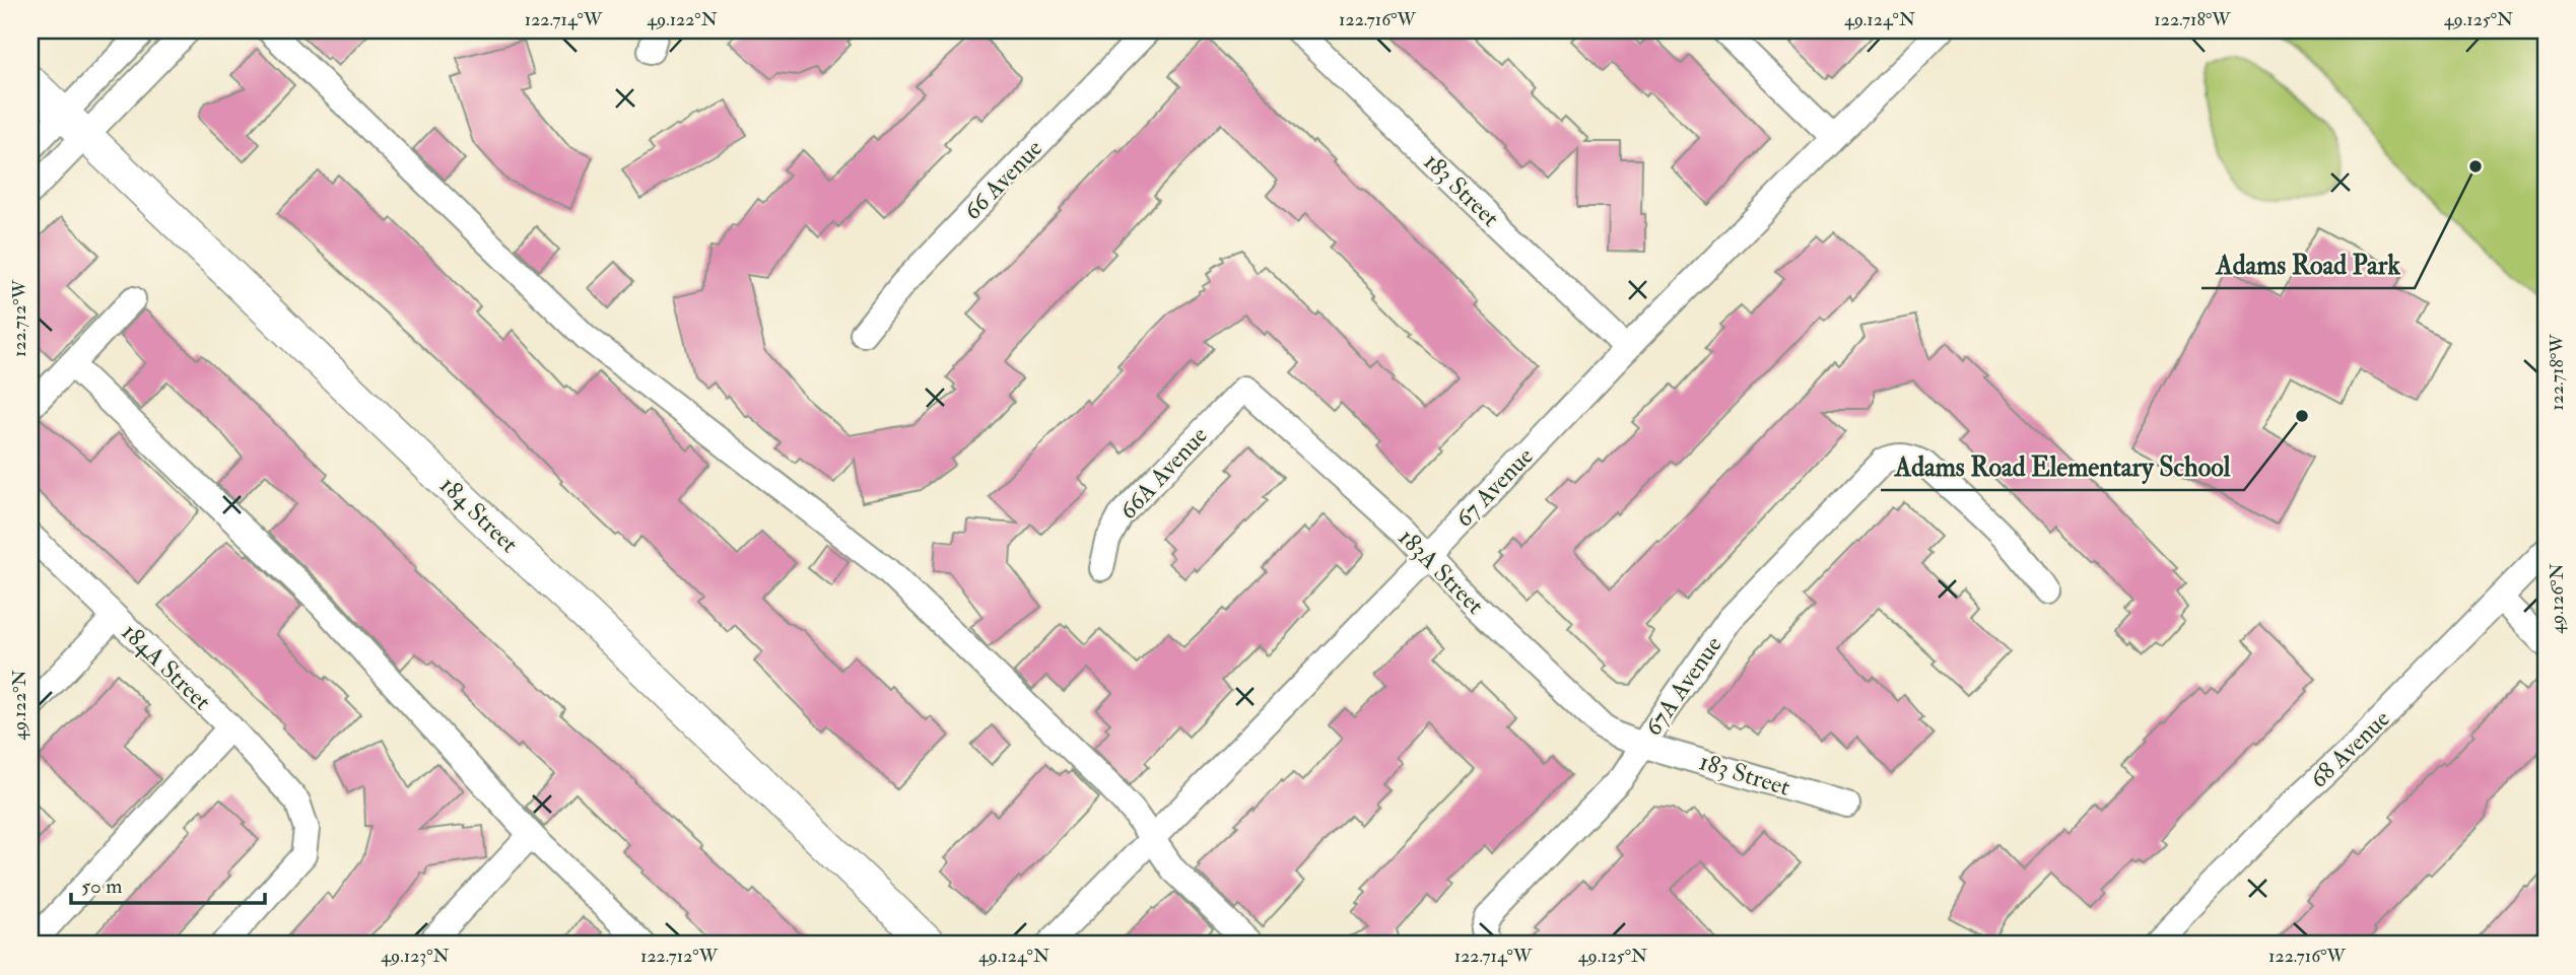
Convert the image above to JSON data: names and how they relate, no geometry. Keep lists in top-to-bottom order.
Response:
{
  "streets": {
    "main road": ["184 Street"],
    "street": [
      "66 Avenue",
      "183 Street",
      "66A Avenue",
      "67 Avenue",
      "183A Street",
      "184A Street",
      "67A Avenue",
      "68 Avenue"
    ]
  },
  "crossings": [
    ["183 Street", "67 Avenue"],
    ["183 Street", "183A Street"],
    ["183 Street", "67A Avenue"],
    ["66A Avenue", "183A Street"],
    ["67 Avenue", "183A Street"],
    ["183A Street", "67A Avenue"]
  ],
  "places": ["Adams Road Park", "Adams Road Elementary School"],
  "scale_bar": "50 m",
  "coordinates": [
    "122.714°W",
    "49.122°N",
    "122.716°W",
    "49.124°N",
    "122.718°W",
    "49.125°N",
    "122.712°W",
    "49.126°N",
    "49.123°N"
  ]
}
